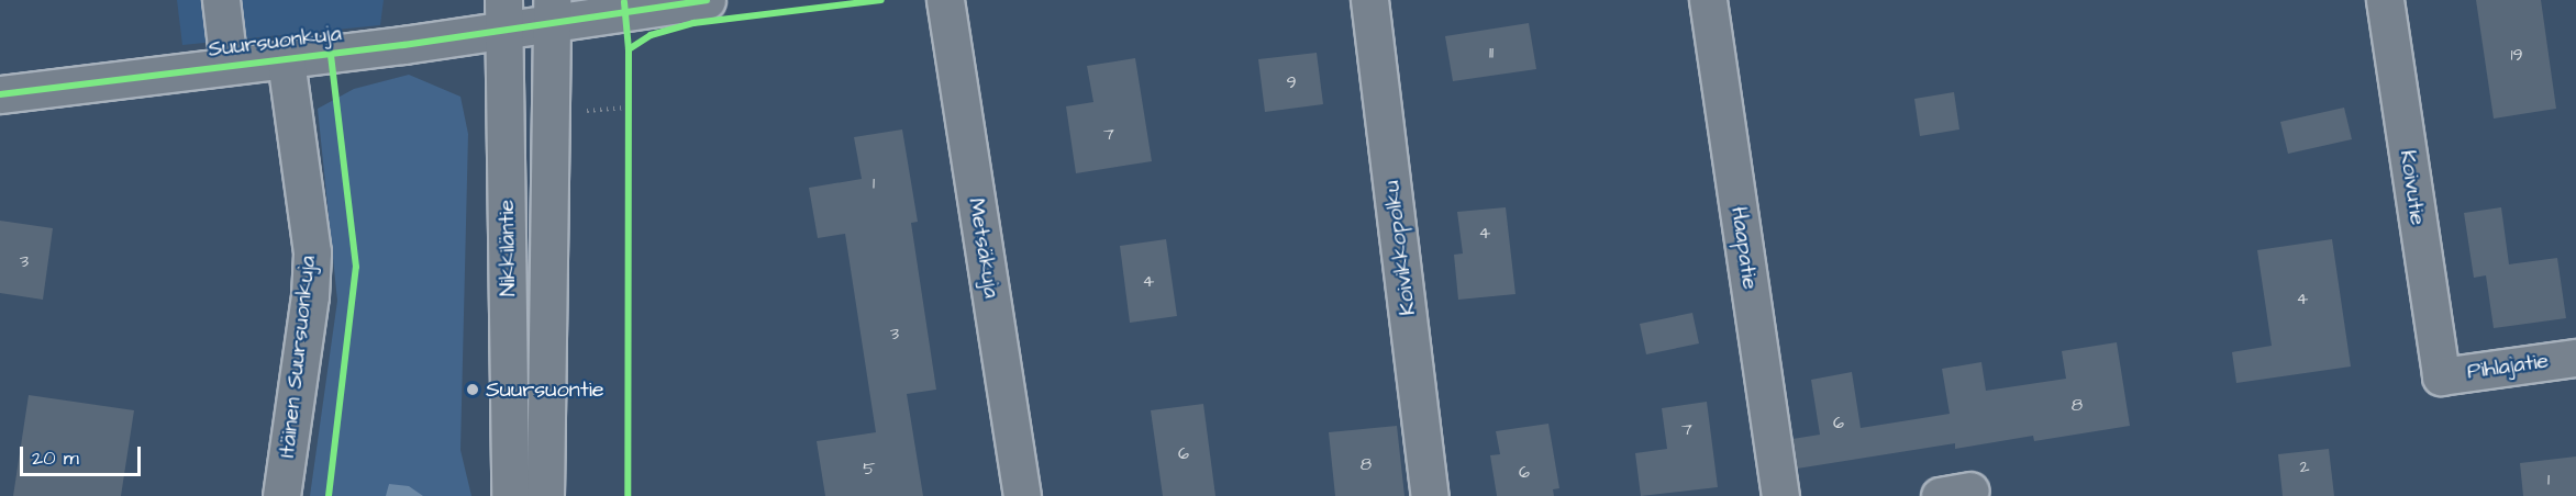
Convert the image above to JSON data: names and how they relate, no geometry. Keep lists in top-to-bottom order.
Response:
{
  "streets": {
    "street": [
      "Suursuonkuja",
      "Koivutie",
      "Nikkiläntie",
      "Metsäkuja",
      "Koivikkopolku",
      "Haapatie",
      "Itäinen Suursuonkuja",
      "Pihlajatie"
    ]
  },
  "crossings": [
    ["Suursuonkuja", "Nikkiläntie"],
    ["Suursuonkuja", "Itäinen Suursuonkuja"],
    ["Koivutie", "Pihlajatie"]
  ],
  "places": ["Suursuontie"],
  "house_numbers": [
    "11",
    "19",
    "9",
    "7",
    "1",
    "4",
    "3",
    "4",
    "4",
    "3",
    "8",
    "6",
    "7",
    "6",
    "8",
    "2",
    "5",
    "6",
    "1"
  ],
  "scale_bar": "20 m"
}
